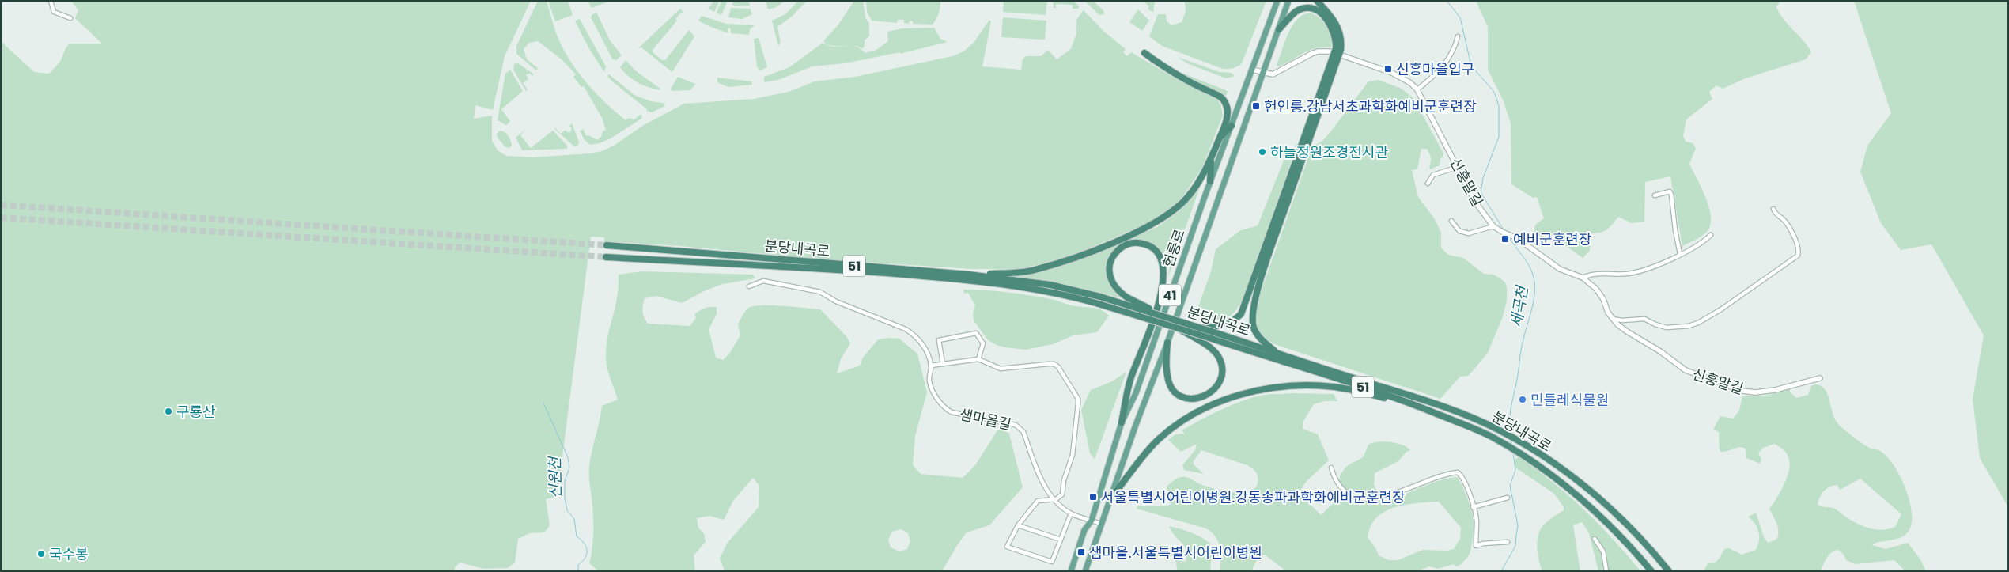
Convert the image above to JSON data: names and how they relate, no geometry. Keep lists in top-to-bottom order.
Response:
{
  "streets": {
    "highway": ["분당내곡로", "51"],
    "main road": ["헌릉로", "41"],
    "street": ["신흥말길", "샘마을길"]
  },
  "crossings": [
    ["신흥말길", "헌릉로"],
    ["헌릉로", "샘마을길"]
  ],
  "water": ["세곡천", "신원천"],
  "places": {
    "transit": [
      "신흥마을입구",
      "헌인릉.강남서초과학화예비군훈련장",
      "예비군훈련장",
      "서울특별시어린이병원.강동송파과학화예비군훈련장",
      "샘마을.서울특별시어린이병원"
    ],
    "other": [
      "하늘정원조경전시관",
      "민들레식물원",
      "구룡산",
      "국수봉"
    ]
  }
}
